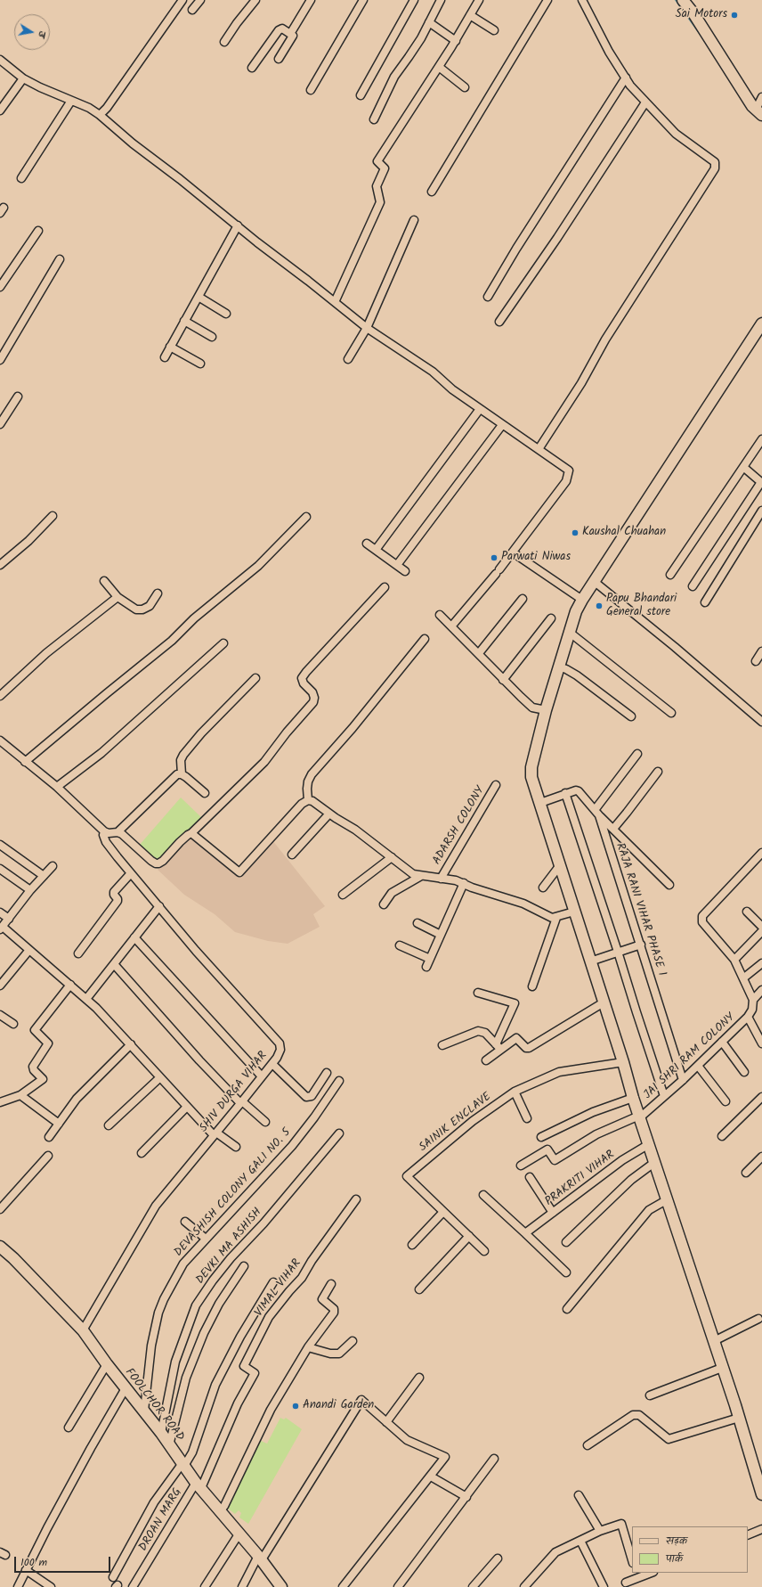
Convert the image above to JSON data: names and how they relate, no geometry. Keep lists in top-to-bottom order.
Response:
{
  "streets": {
    "street": [
      "ADARSH COLONY",
      "RAJA RANI VIHAR PHASE 1",
      "JAI SHRI RAM COLONY",
      "SHIV DURGA VIHAR",
      "SAINIK ENCLAVE",
      "PRAKRITI VIHAR",
      "DEVASHISH COLONY GALI NO. 5",
      "DEVKI MA ASHISH",
      "VIMAL VIHAR",
      "FOOLCHOR ROAD",
      "DROAN MARG"
    ]
  },
  "crossings": [
    ["RAJA RANI VIHAR PHASE 1", "JAI SHRI RAM COLONY"],
    ["SHIV DURGA VIHAR", "FOOLCHOR ROAD"],
    ["DEVASHISH COLONY GALI NO. 5", "FOOLCHOR ROAD"],
    ["DEVKI MA ASHISH", "FOOLCHOR ROAD"],
    ["VIMAL VIHAR", "FOOLCHOR ROAD"],
    ["VIMAL VIHAR", "DROAN MARG"],
    ["FOOLCHOR ROAD", "DROAN MARG"]
  ],
  "places": [
    "Sai Motors",
    "Kaushal Chuahan",
    "Parwati Niwas",
    "Papu Bhandari General store",
    "Anandi Garden"
  ],
  "legend": ["सड़क", "पार्क"],
  "scale_bar": "100 m",
  "north": "right"
}
